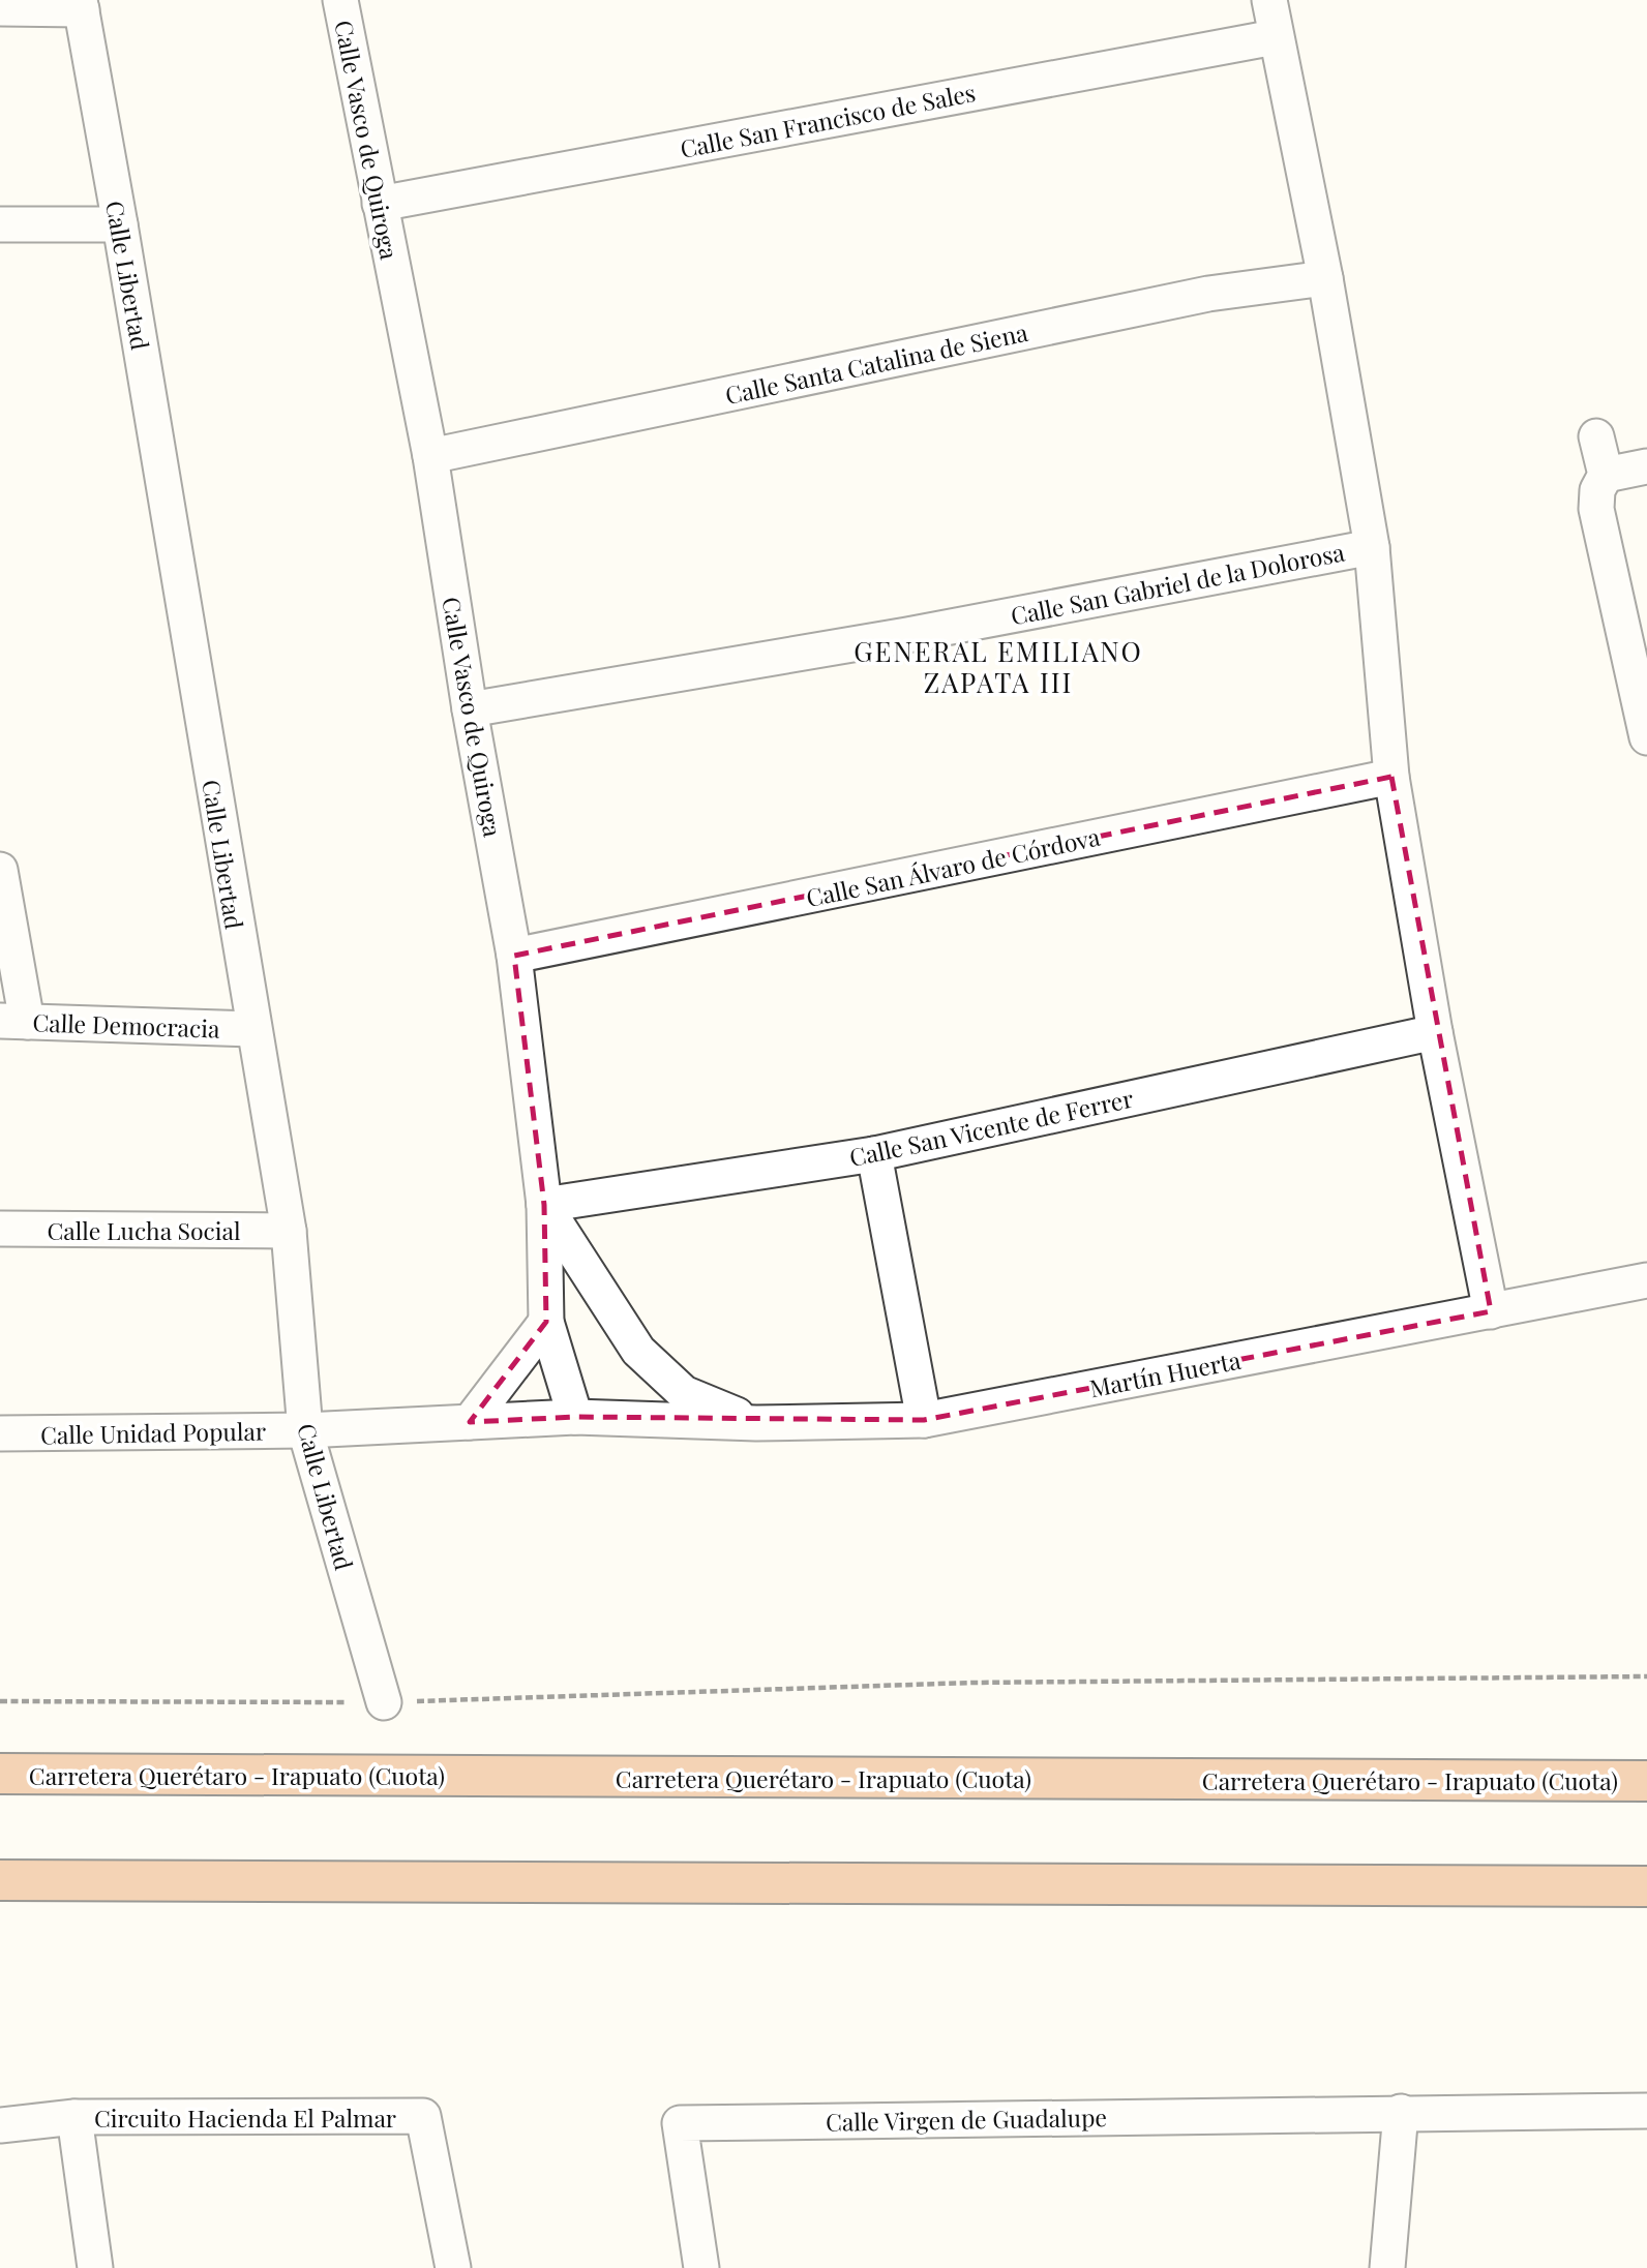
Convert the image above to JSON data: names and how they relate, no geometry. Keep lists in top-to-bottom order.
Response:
{
  "streets": {
    "highway": ["Carretera Querétaro - Irapuato (Cuota)"],
    "street": [
      "Calle San Francisco de Sales",
      "Calle Vasco de Quiroga",
      "Calle Libertad",
      "Calle Santa Catalina de Siena",
      "Calle San Gabriel de la Dolorosa",
      "Calle San Álvaro de Córdova",
      "Calle Democracia",
      "Calle San Vicente de Ferrer",
      "Calle Lucha Social",
      "Martín Huerta",
      "Calle Unidad Popular",
      "Circuito Hacienda El Palmar",
      "Calle Virgen de Guadalupe"
    ]
  },
  "crossings": [
    ["Calle San Francisco de Sales", "Calle Vasco de Quiroga"],
    ["Calle Vasco de Quiroga", "Calle Santa Catalina de Siena"],
    ["Calle Vasco de Quiroga", "Calle San Gabriel de la Dolorosa"],
    ["Calle Vasco de Quiroga", "Calle San Álvaro de Córdova"],
    ["Calle Vasco de Quiroga", "Calle San Vicente de Ferrer"],
    ["Calle Vasco de Quiroga", "Martín Huerta"],
    ["Calle Libertad", "Calle Democracia"],
    ["Calle Libertad", "Calle Lucha Social"],
    ["Calle Libertad", "Calle Unidad Popular"],
    ["Martín Huerta", "Calle Unidad Popular"]
  ],
  "districts": ["GENERAL EMILIANO ZAPATA III"]
}
